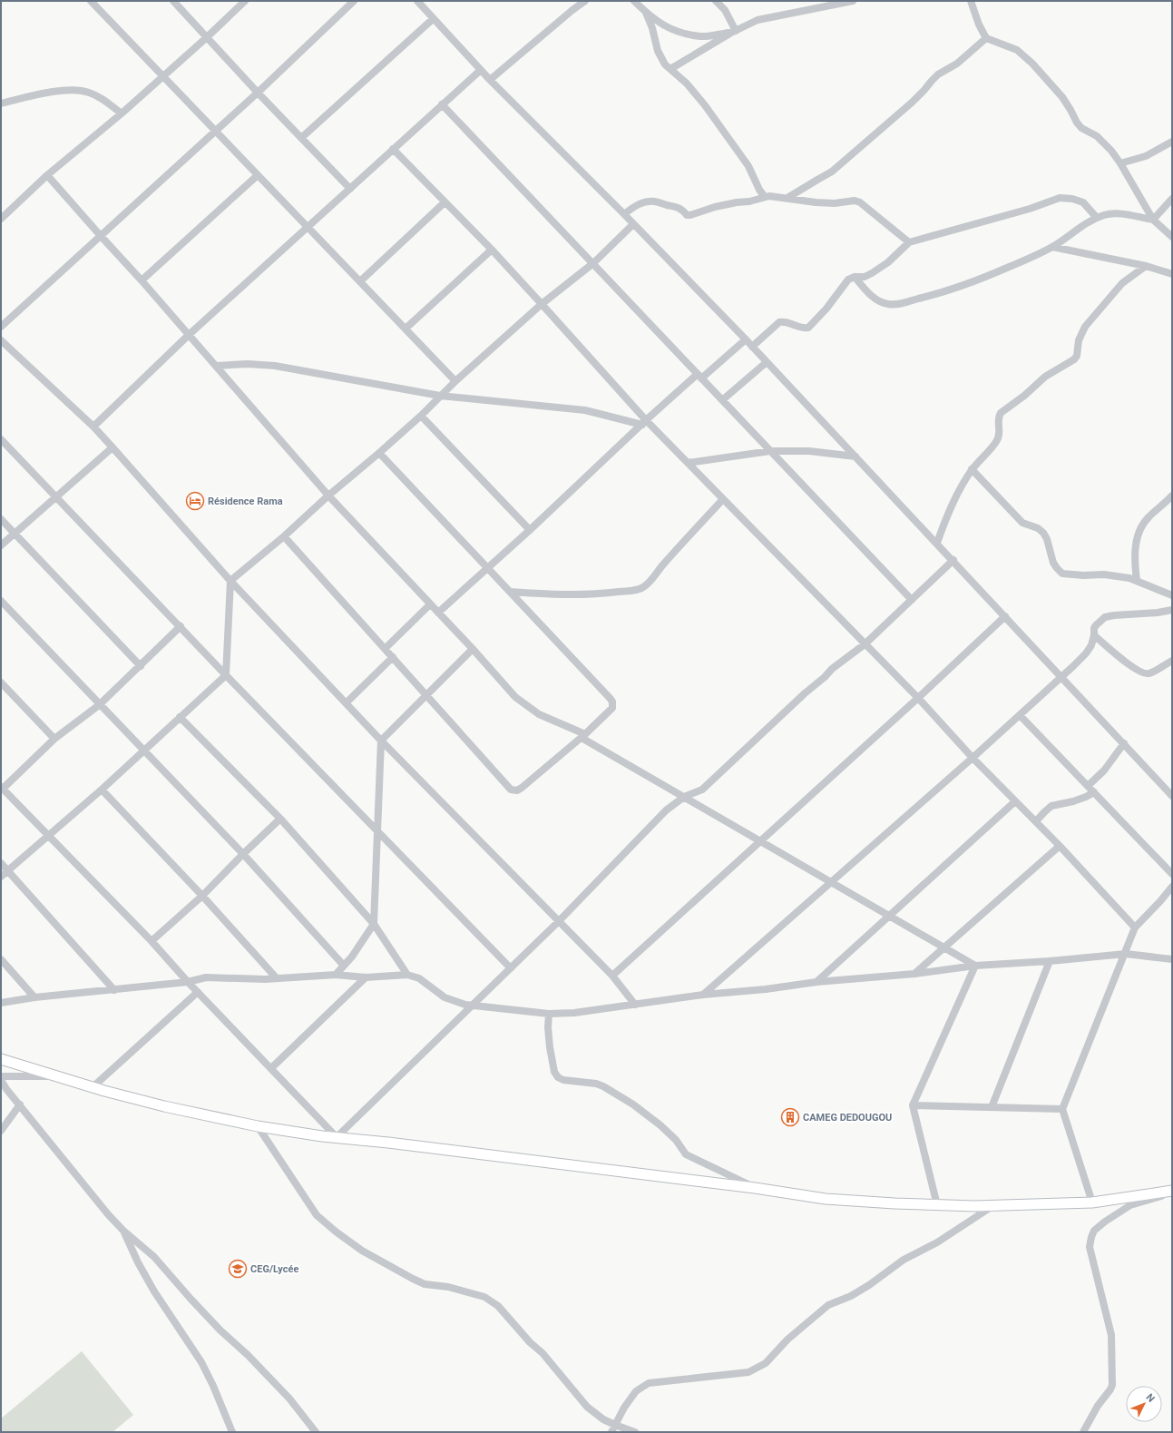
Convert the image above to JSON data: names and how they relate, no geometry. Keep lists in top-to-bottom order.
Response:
{
  "places": {
    "hotel": ["Résidence Rama"],
    "building": ["CAMEG DEDOUGOU"],
    "school or university": ["CEG/Lycée"]
  },
  "north": "top right"
}
